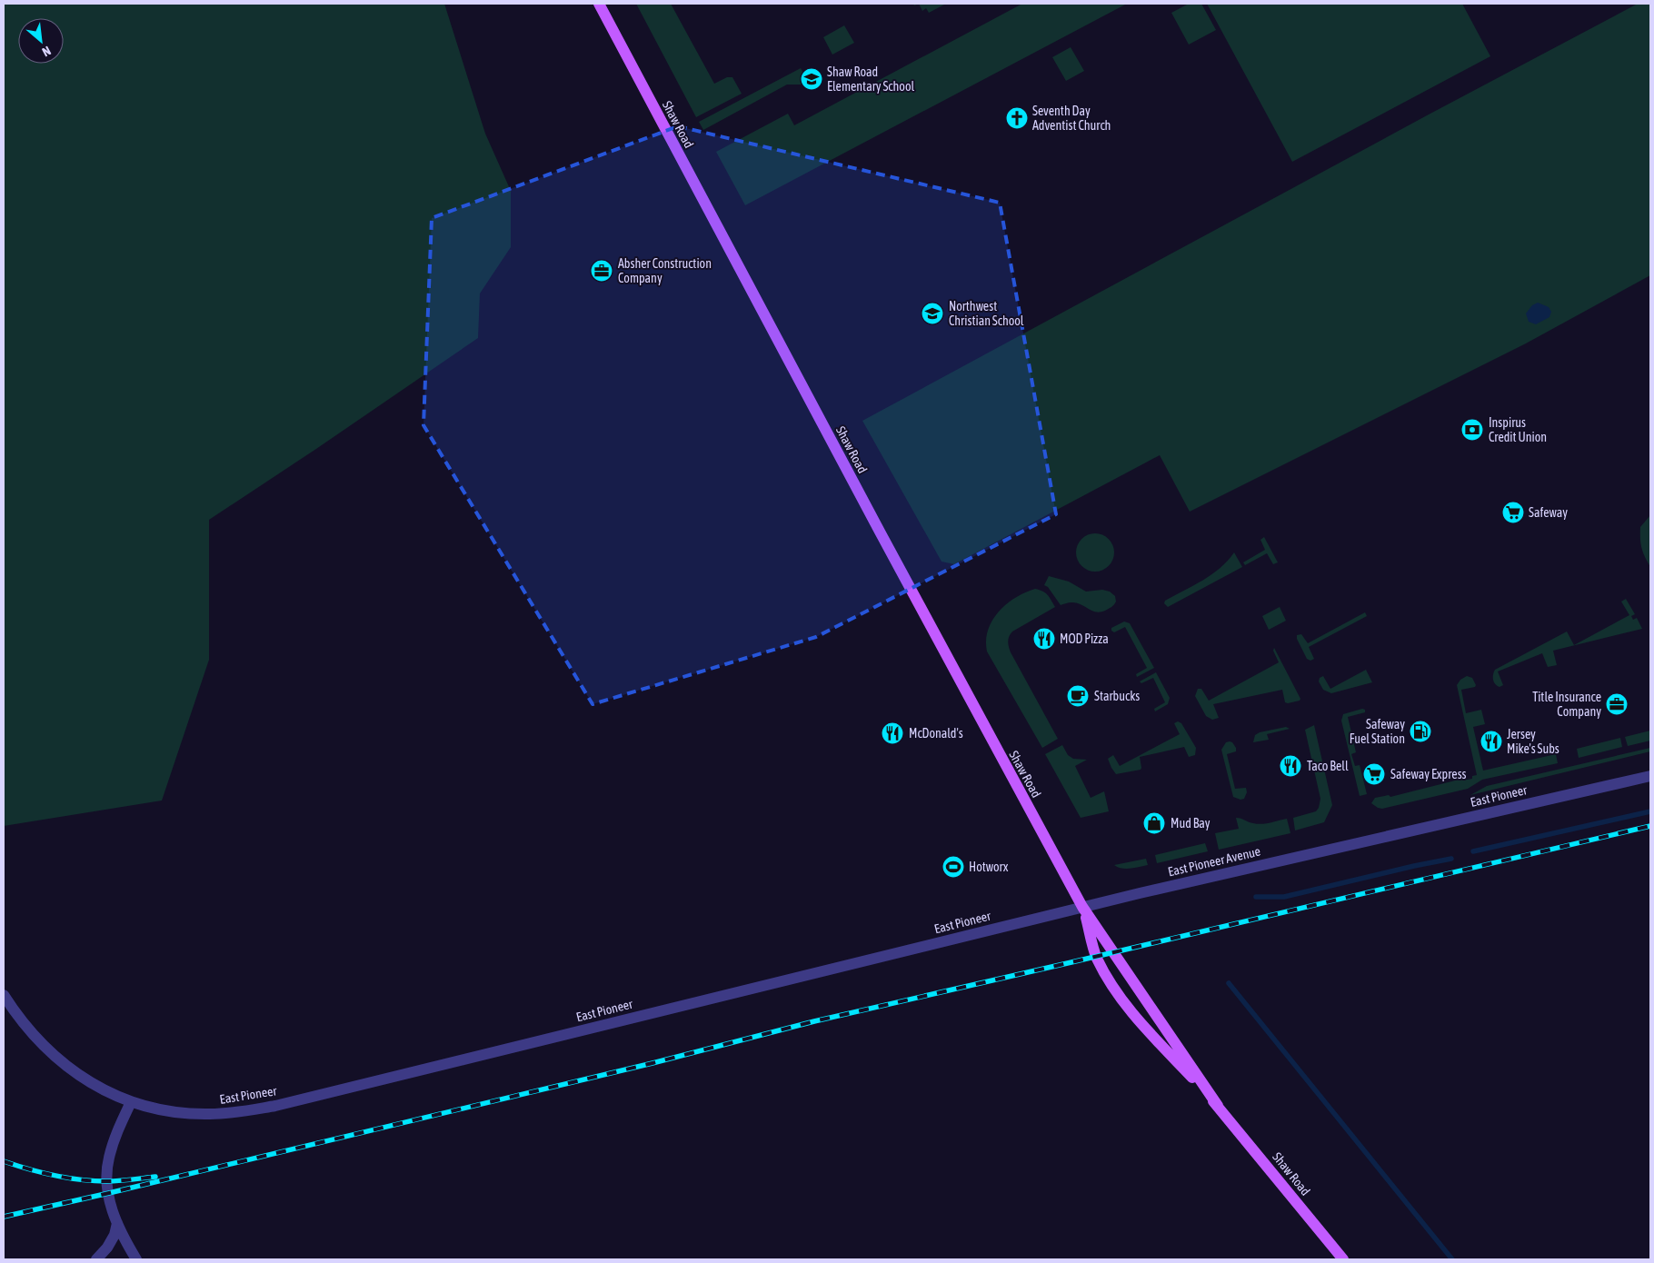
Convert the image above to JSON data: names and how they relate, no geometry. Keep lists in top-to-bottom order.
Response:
{
  "streets": {
    "main road": ["Shaw Road"],
    "street": ["East Pioneer", "East Pioneer Avenue"]
  },
  "crossings": [
    ["Shaw Road", "East Pioneer"],
    ["Shaw Road", "East Pioneer Avenue"],
    ["East Pioneer", "East Pioneer Avenue"]
  ],
  "places": {
    "school or university": ["Shaw Road Elementary School", "Northwest Christian School"],
    "church": ["Seventh Day Adventist Church"],
    "office": ["Absher Construction Company", "Title Insurance Company"],
    "bank": ["Inspirus Credit Union"],
    "supermarket": ["Safeway", "Safeway Express"],
    "restaurant": [
      "MOD Pizza",
      "McDonald's",
      "Jersey Mike's Subs",
      "Taco Bell"
    ],
    "cafe": ["Starbucks"],
    "fuel station": ["Safeway Fuel Station"],
    "shop": ["Mud Bay"],
    "sports": ["Hotworx"]
  },
  "north": "bottom right"
}
